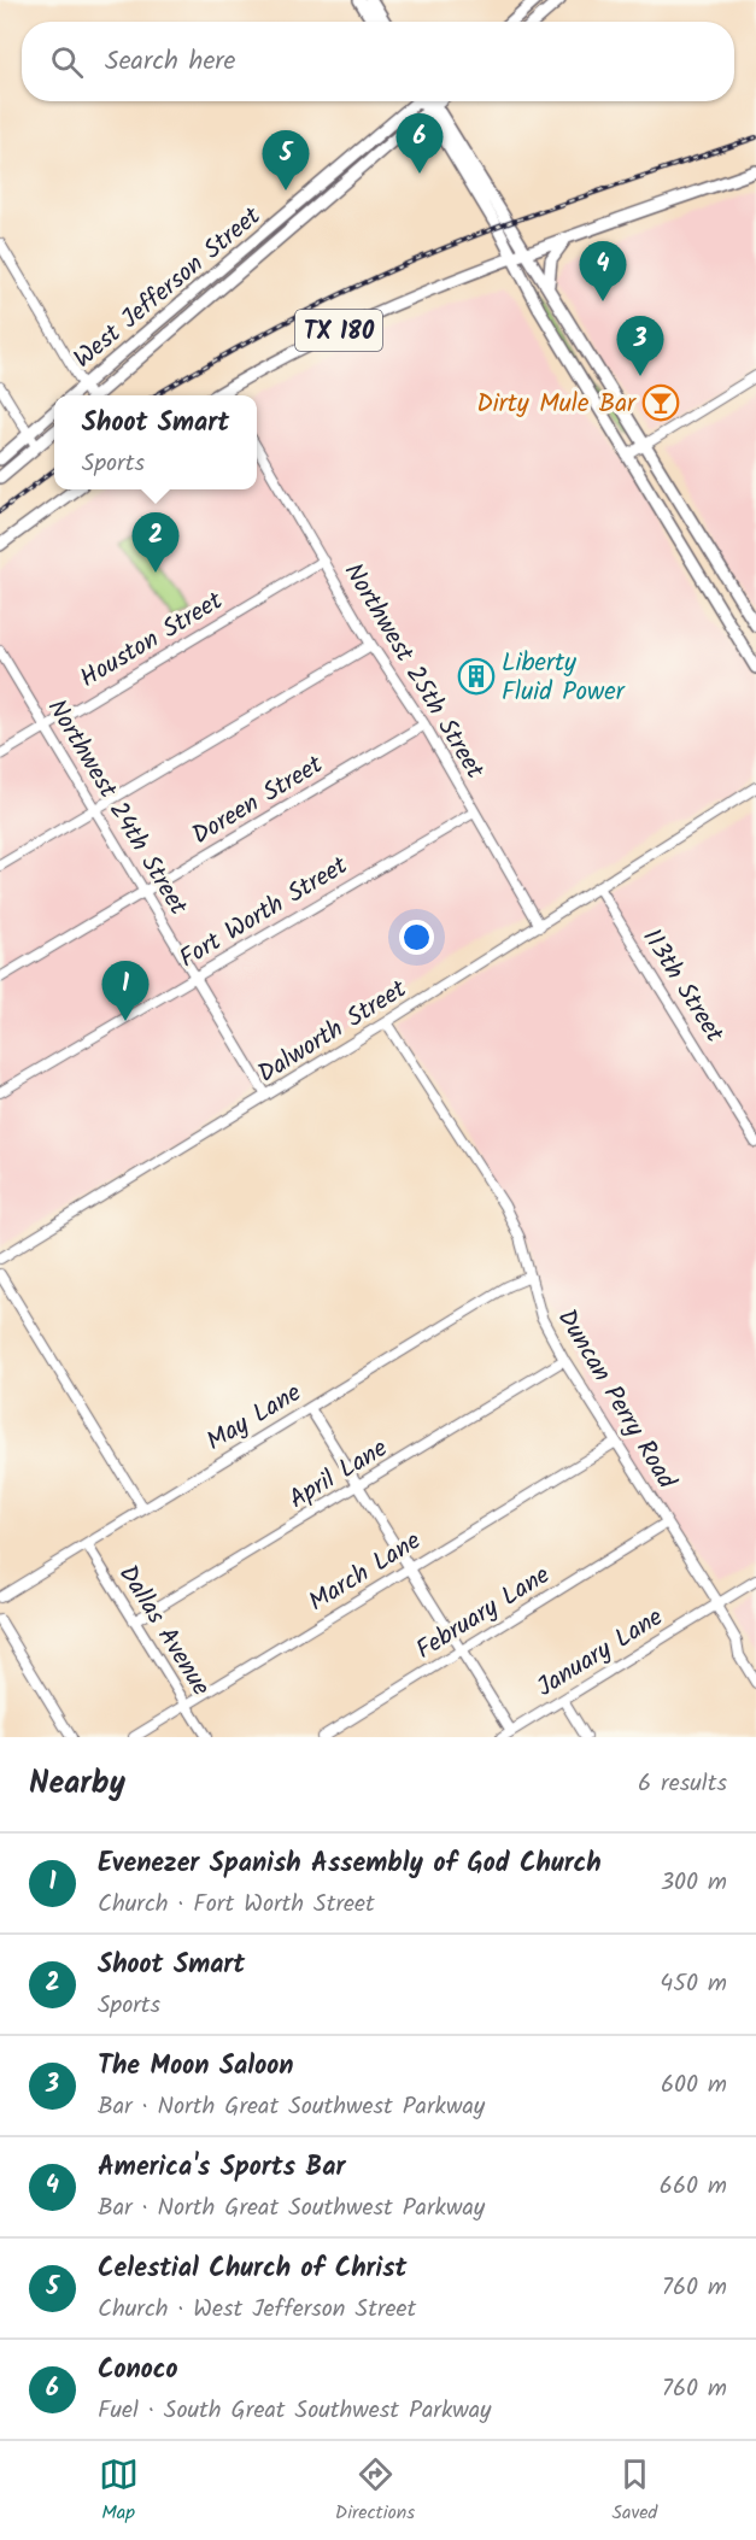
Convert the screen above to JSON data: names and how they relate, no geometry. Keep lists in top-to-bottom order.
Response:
{
  "streets": {
    "main road": ["West Jefferson Street", "TX 180"],
    "street": [
      "Houston Street",
      "Northwest 25th Street",
      "Doreen Street",
      "Northwest 24th Street",
      "Fort Worth Street",
      "113th Street",
      "Dalworth Street",
      "Duncan Perry Road",
      "May Lane",
      "April Lane",
      "March Lane",
      "February Lane",
      "Dallas Avenue",
      "January Lane"
    ]
  },
  "crossings": [
    ["Houston Street", "Northwest 25th Street"],
    ["Houston Street", "Northwest 24th Street"],
    ["Northwest 25th Street", "Doreen Street"],
    ["Northwest 25th Street", "Fort Worth Street"],
    ["Northwest 25th Street", "Dalworth Street"],
    ["Doreen Street", "Northwest 24th Street"],
    ["Northwest 24th Street", "Fort Worth Street"],
    ["Northwest 24th Street", "Dalworth Street"],
    ["113th Street", "Dalworth Street"],
    ["Dalworth Street", "Duncan Perry Road"],
    ["Duncan Perry Road", "May Lane"],
    ["Duncan Perry Road", "April Lane"],
    ["Duncan Perry Road", "March Lane"],
    ["Duncan Perry Road", "February Lane"],
    ["Duncan Perry Road", "January Lane"],
    ["May Lane", "Dallas Avenue"],
    ["April Lane", "Dallas Avenue"],
    ["March Lane", "Dallas Avenue"]
  ],
  "places": {
    "bar": ["Dirty Mule Bar"],
    "building": ["Liberty Fluid Power"]
  },
  "page": {
    "search": "Search here",
    "pins": [
      "6",
      "5",
      "4",
      "3",
      "2",
      "1"
    ],
    "popup": ["Shoot Smart", "Sports"],
    "heading": ["Nearby", "6 results"],
    "list": [
      {
        "mark": "1",
        "name": "Evenezer Spanish Assembly of God Church",
        "note": "Church · Fort Worth Street",
        "value": "300 m"
      },
      {
        "mark": "2",
        "name": "Shoot Smart",
        "note": "Sports",
        "value": "450 m"
      },
      {
        "mark": "3",
        "name": "The Moon Saloon",
        "note": "Bar · North Great Southwest Parkway",
        "value": "600 m"
      },
      {
        "mark": "4",
        "name": "America's Sports Bar",
        "note": "Bar · North Great Southwest Parkway",
        "value": "660 m"
      },
      {
        "mark": "5",
        "name": "Celestial Church of Christ",
        "note": "Church · West Jefferson Street",
        "value": "760 m"
      },
      {
        "mark": "6",
        "name": "Conoco",
        "note": "Fuel · South Great Southwest Parkway",
        "value": "760 m"
      }
    ],
    "nav": ["Map", "Directions", "Saved"]
  }
}
